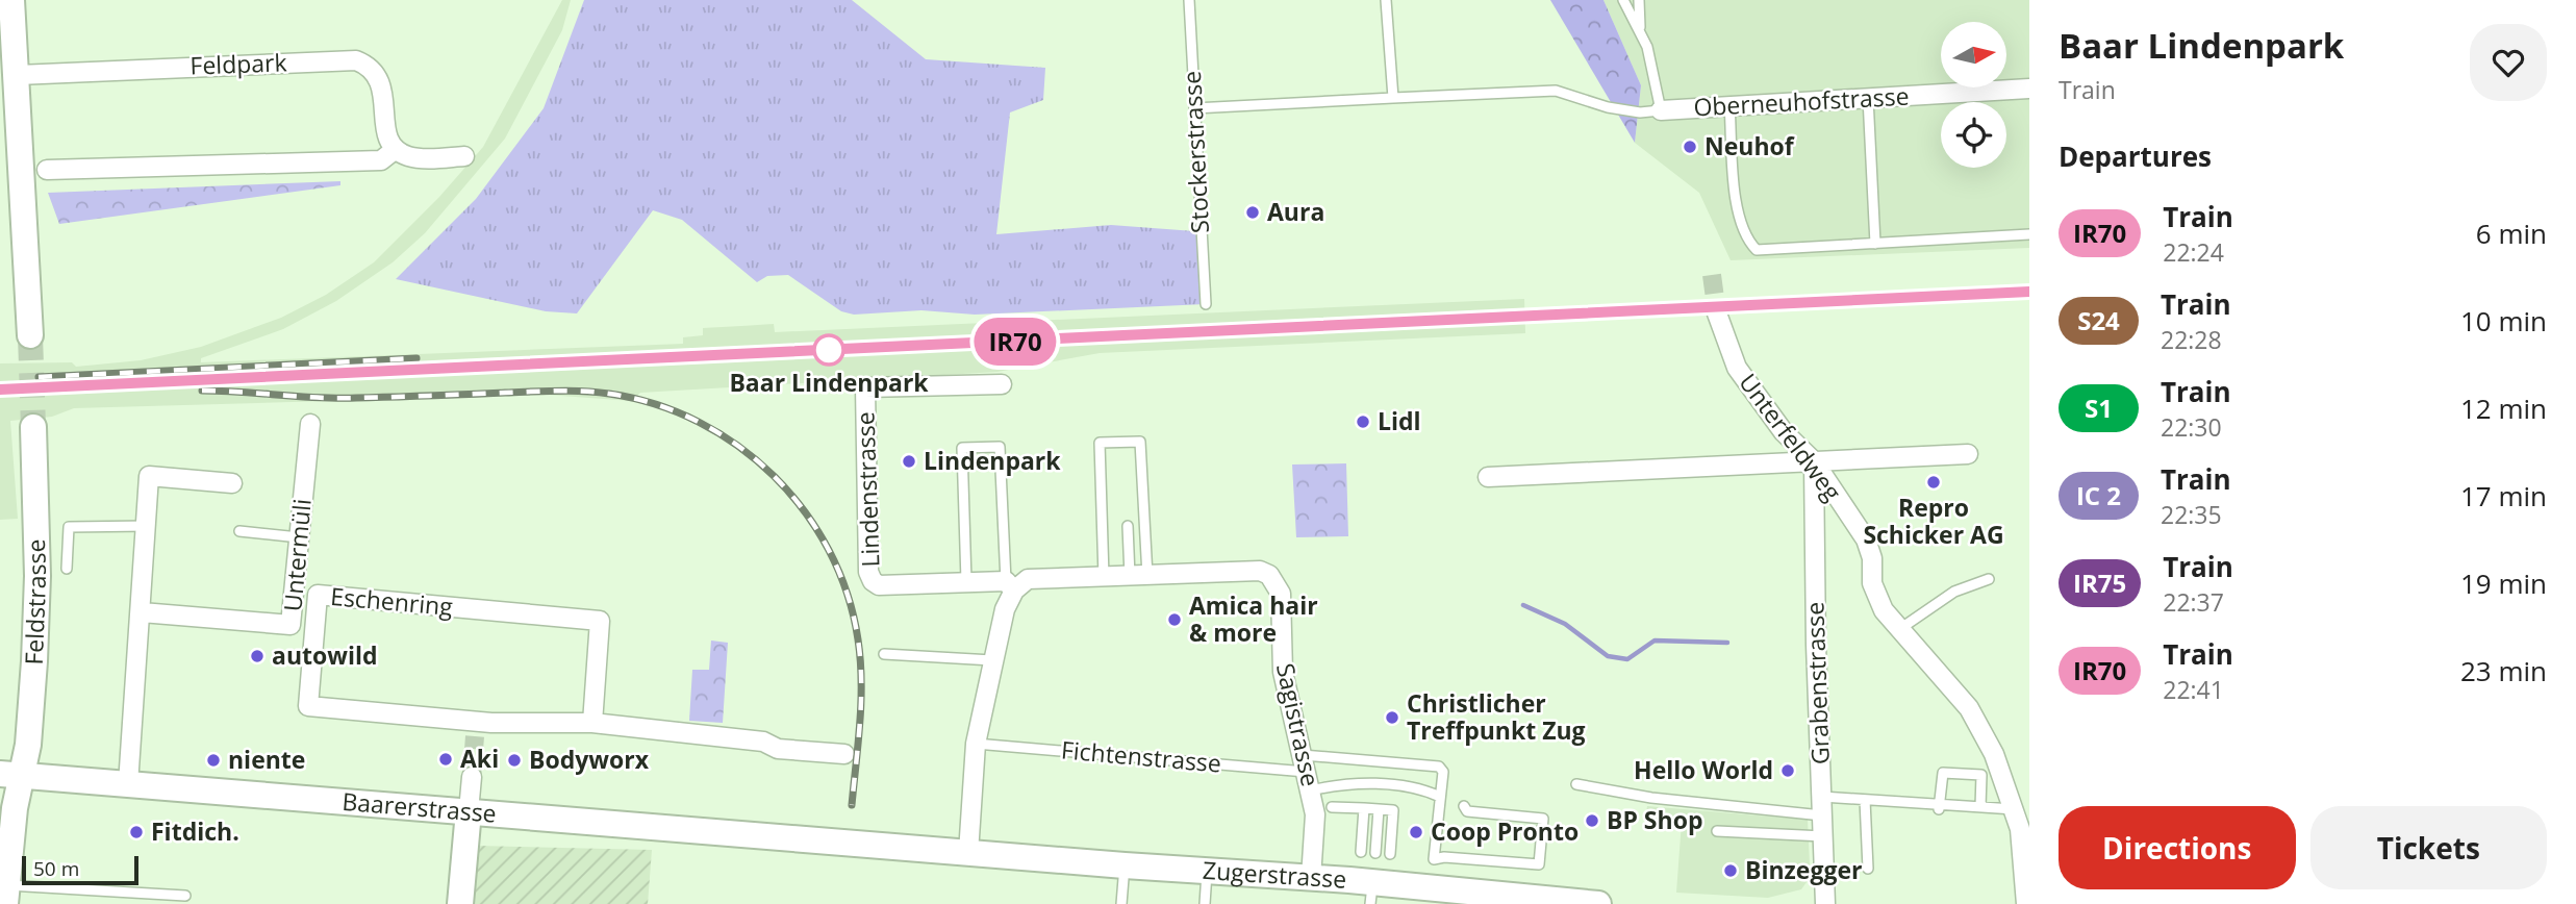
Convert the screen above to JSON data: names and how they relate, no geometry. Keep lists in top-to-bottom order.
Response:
{
  "streets": {
    "main road": ["Feldstrasse", "Baarerstrasse", "Zugerstrasse"],
    "street": [
      "Feldpark",
      "Oberneuhofstrasse",
      "Unterfeldweg",
      "Lindenstrasse",
      "Untermüli",
      "Eschenring",
      "Grabenstrasse",
      "Sagistrasse"
    ],
    "lane": ["Stockerstrasse", "Fichtenstrasse"]
  },
  "crossings": [
    ["Unterfeldweg", "Grabenstrasse"],
    ["Lindenstrasse", "Sagistrasse"],
    ["Feldstrasse", "Baarerstrasse"],
    ["Sagistrasse", "Fichtenstrasse"],
    ["Sagistrasse", "Zugerstrasse"],
    ["Baarerstrasse", "Zugerstrasse"]
  ],
  "places": [
    "Neuhof",
    "Aura",
    "Baar Lindenpark",
    "Lidl",
    "Lindenpark",
    "Repro Schicker AG",
    "Amica hair & more",
    "autowild",
    "Christlicher Treffpunkt Zug",
    "Aki",
    "niente",
    "Bodyworx",
    "Hello World",
    "BP Shop",
    "Fitdich.",
    "Coop Pronto",
    "Binzegger"
  ],
  "scale_bar": "50 m",
  "north": "right",
  "page": {
    "on_map": "IR70",
    "heading": [
      ["Baar Lindenpark", "Train"],
      "Departures"
    ],
    "list": [
      {
        "mark": "IR70",
        "name": "Train",
        "note": "22:24",
        "value": "6 min"
      },
      {
        "mark": "S24",
        "name": "Train",
        "note": "22:28",
        "value": "10 min"
      },
      {
        "mark": "S1",
        "name": "Train",
        "note": "22:30",
        "value": "12 min"
      },
      {
        "mark": "IC 2",
        "name": "Train",
        "note": "22:35",
        "value": "17 min"
      },
      {
        "mark": "IR75",
        "name": "Train",
        "note": "22:37",
        "value": "19 min"
      },
      {
        "mark": "IR70",
        "name": "Train",
        "note": "22:41",
        "value": "23 min"
      }
    ],
    "buttons": ["Directions", "Tickets"],
    "scale": "50 m"
  }
}
